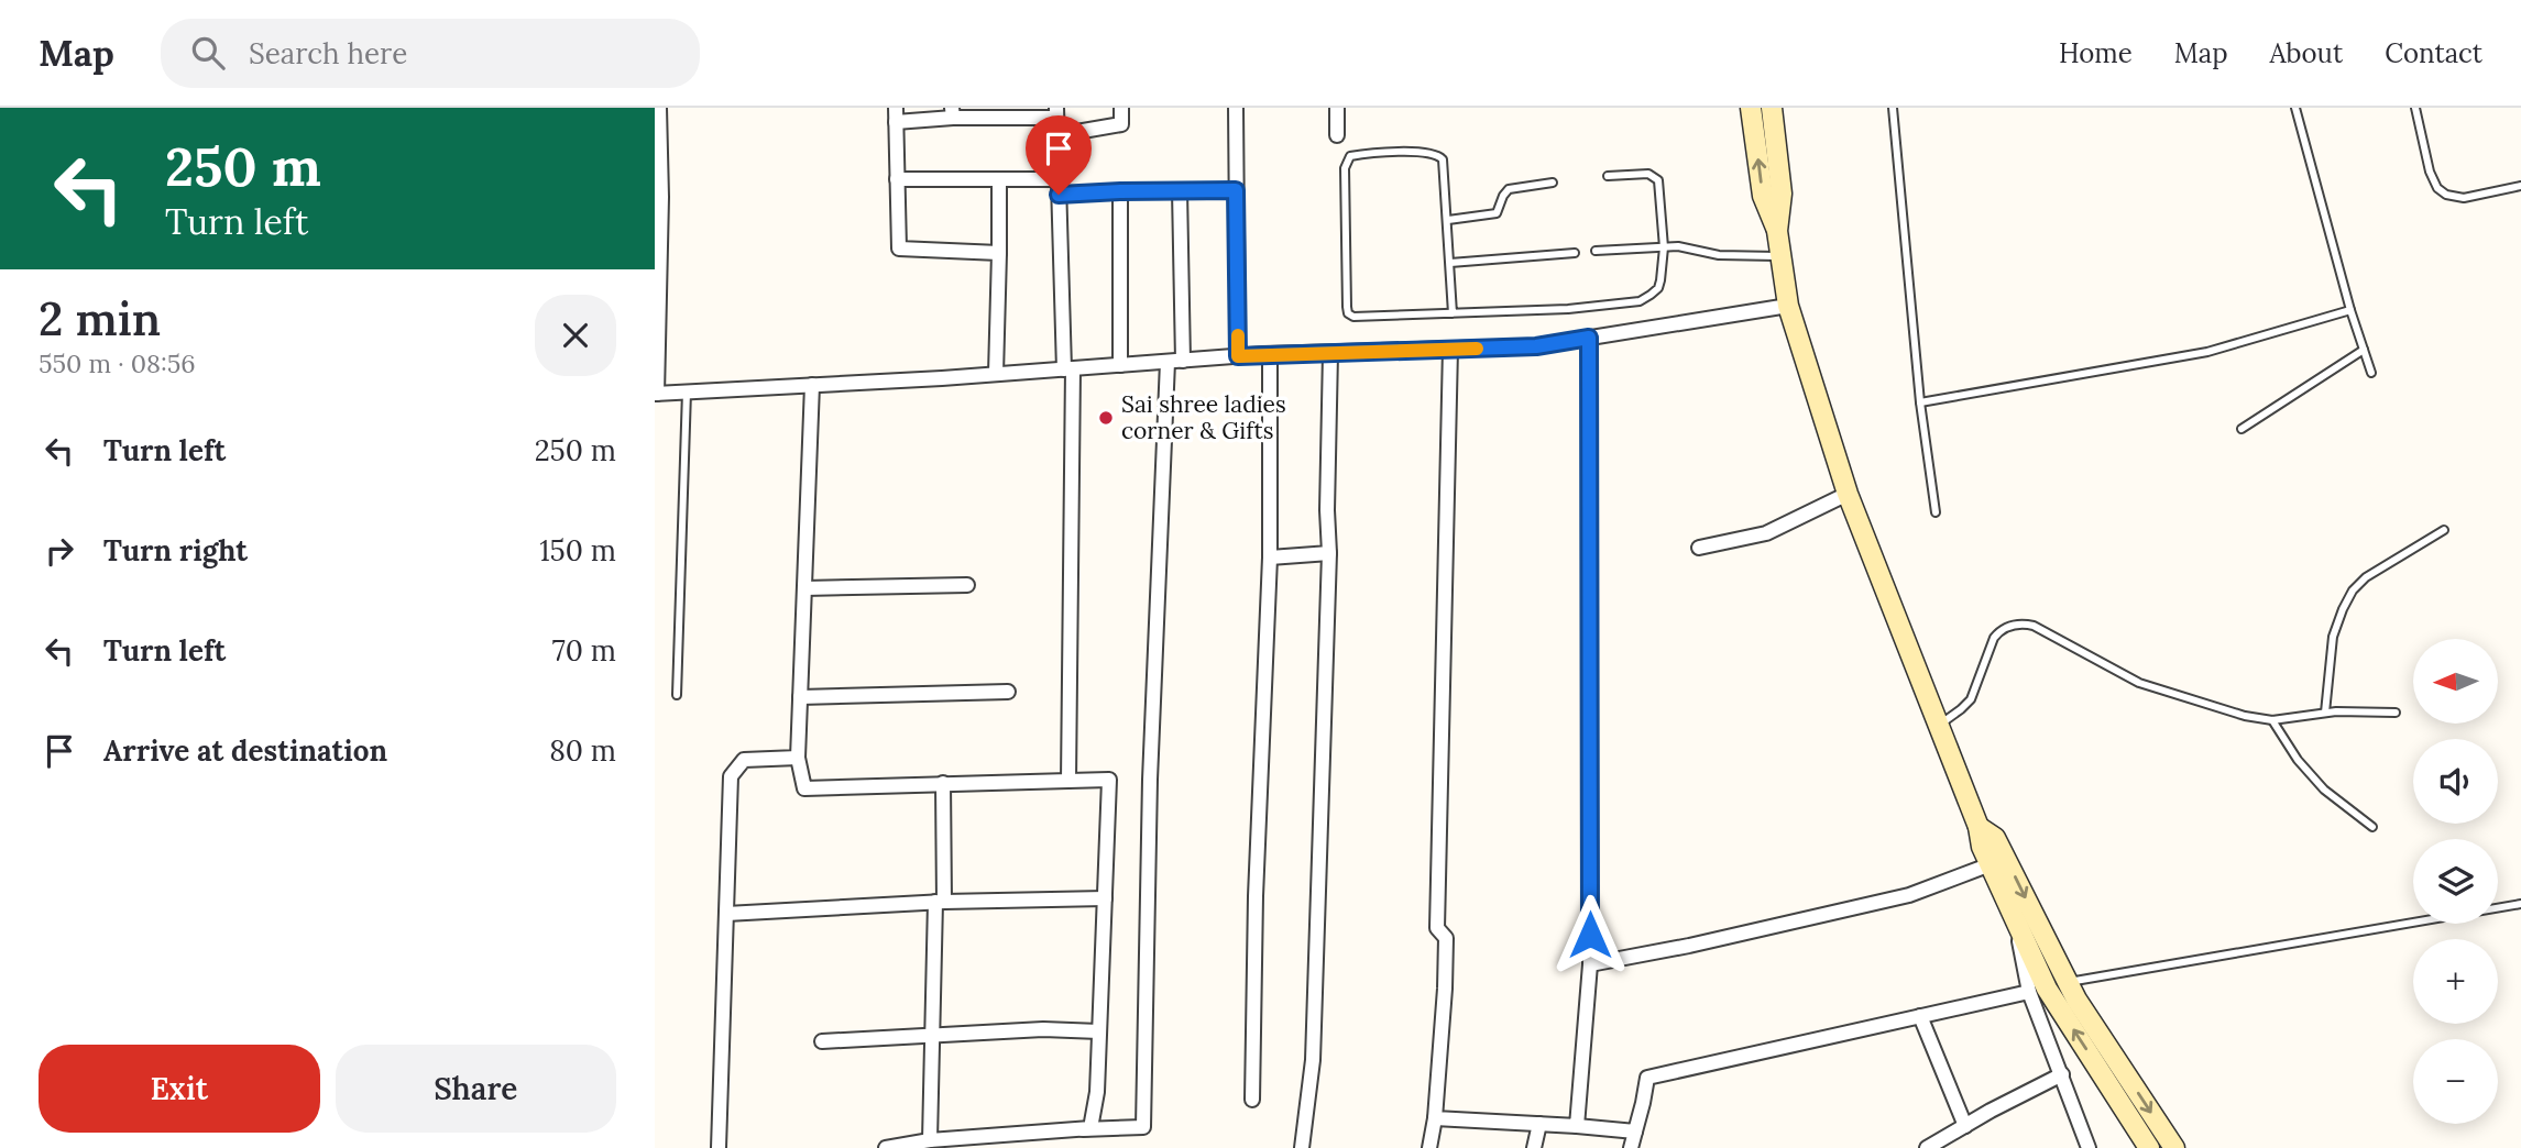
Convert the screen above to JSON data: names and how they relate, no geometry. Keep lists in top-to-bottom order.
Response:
{
  "places": ["Sai shree ladies corner & Gifts"],
  "north": "left",
  "page": {
    "header": "Map",
    "search": "Search here",
    "nav": [
      "Home",
      "Map",
      "About",
      "Contact"
    ],
    "turn": ["250 m", "Turn left"],
    "heading": ["2 min", "550 m · 08:56"],
    "list": [
      {
        "name": "Turn left",
        "value": "250 m"
      },
      {
        "name": "Turn right",
        "value": "150 m"
      },
      {
        "name": "Turn left",
        "value": "70 m"
      },
      {
        "name": "Arrive at destination",
        "value": "80 m"
      }
    ],
    "map_buttons": ["+", "−"],
    "buttons": ["Exit", "Share"]
  }
}
